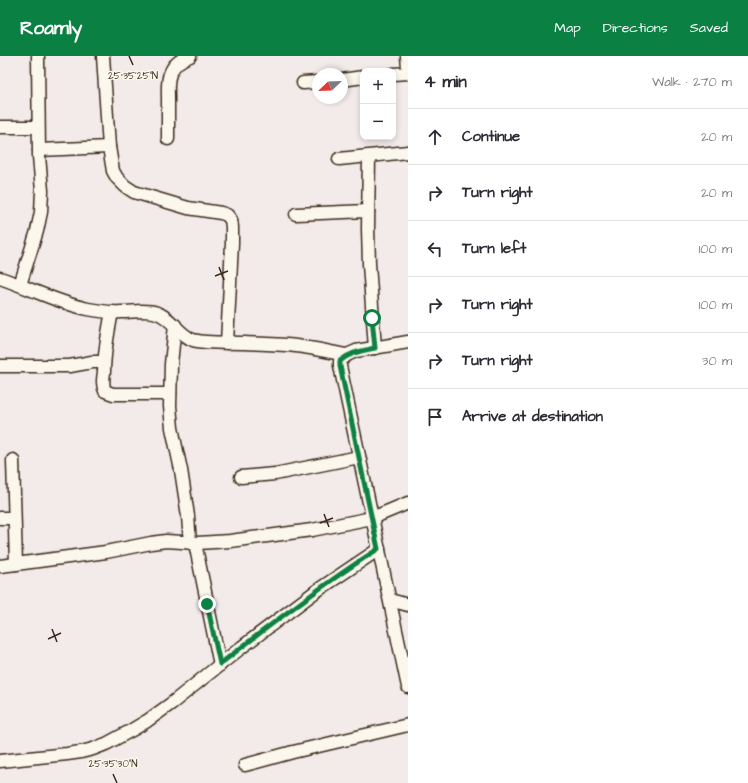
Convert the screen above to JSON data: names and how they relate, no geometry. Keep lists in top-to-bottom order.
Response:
{
  "north": "bottom left",
  "page": {
    "header": "Roamly",
    "nav": ["Map", "Directions", "Saved"],
    "heading": ["4 min", "Walk · 270 m"],
    "map_buttons": ["+", "−"],
    "list": [
      ["Continue", "20 m"],
      ["Turn right", "20 m"],
      ["Turn left", "100 m"],
      ["Turn right", "100 m"],
      ["Turn right", "30 m"],
      "Arrive at destination"
    ]
  },
  "coordinates": ["25°35'25\"N", "25°35'30\"N"]
}
